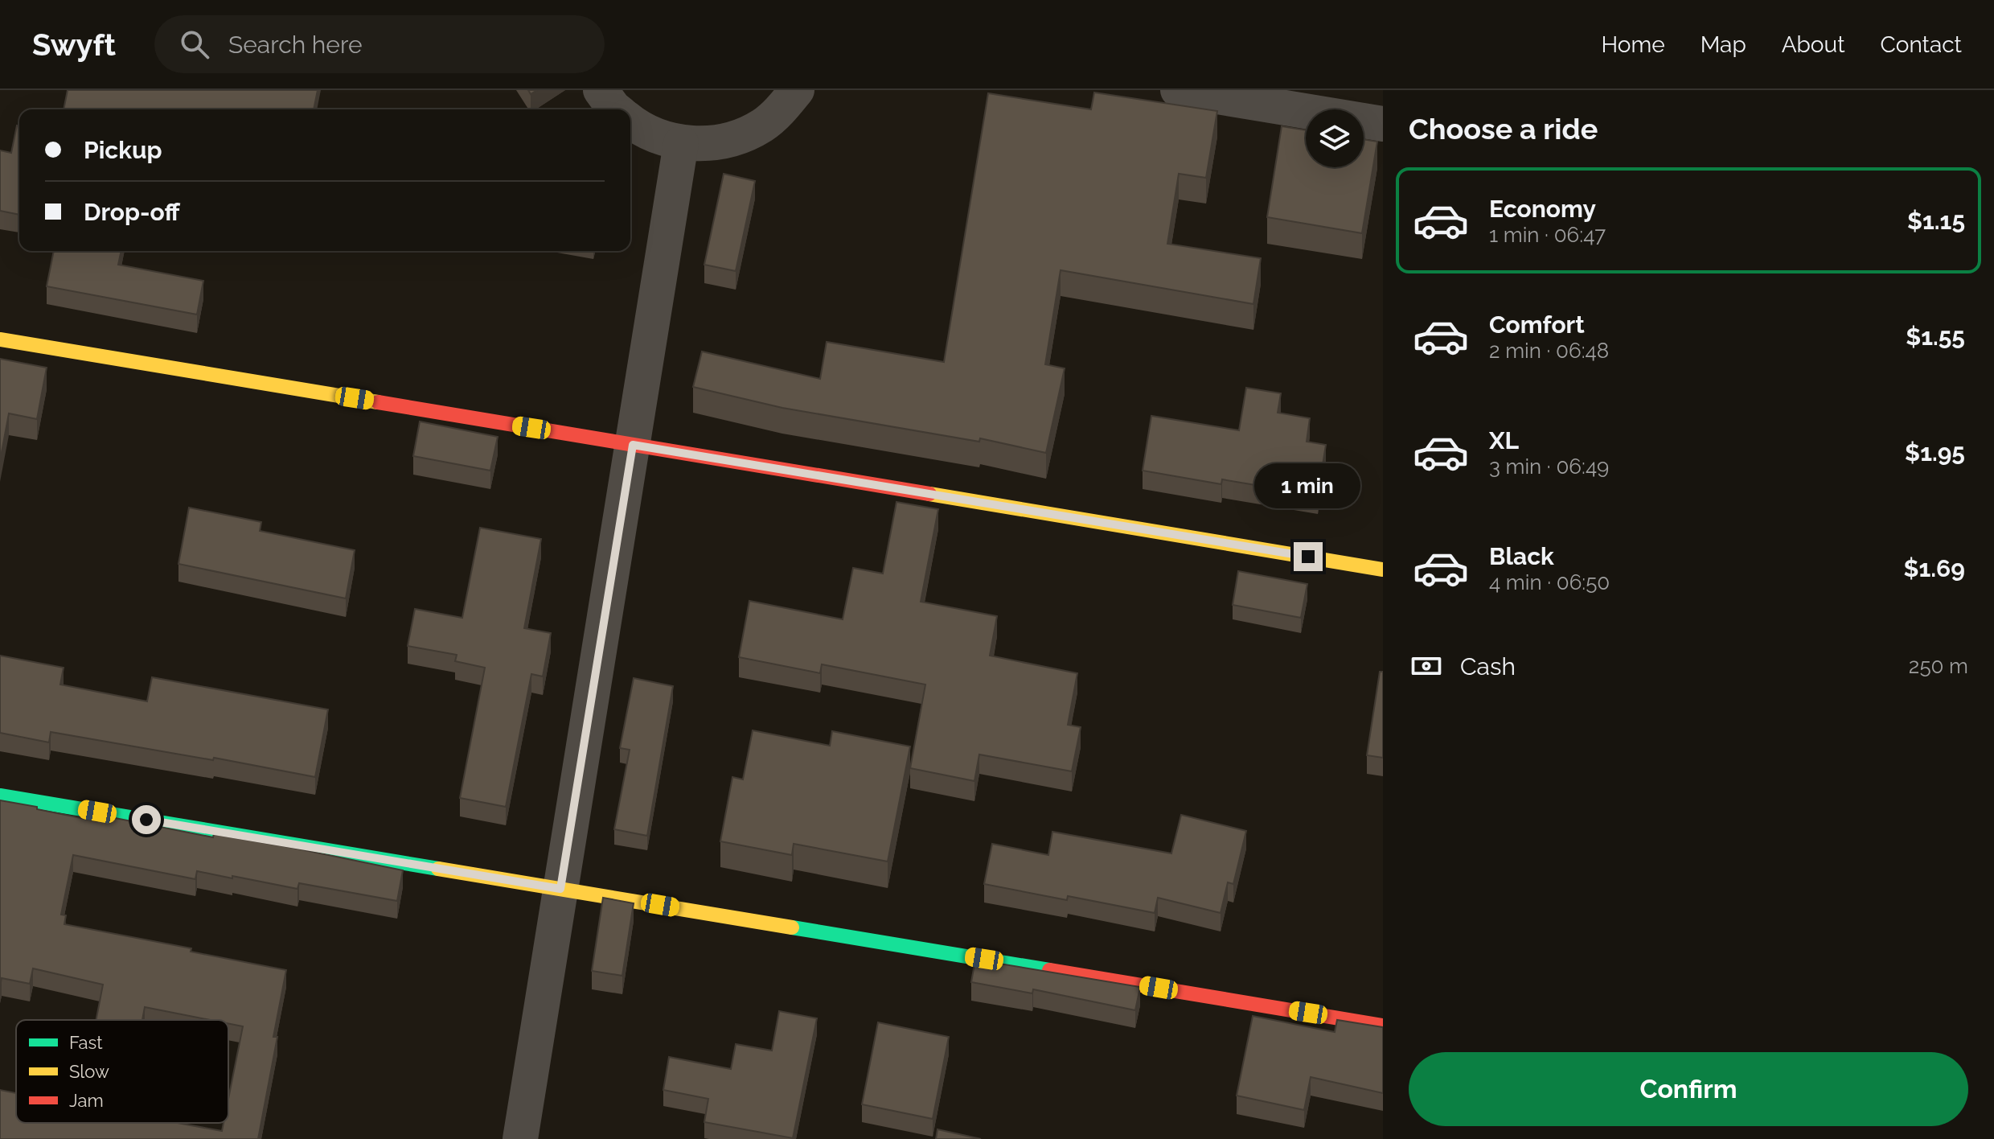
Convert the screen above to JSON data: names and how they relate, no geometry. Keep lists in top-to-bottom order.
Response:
{
  "legend": ["Fast", "Slow", "Jam"],
  "page": {
    "header": "Swyft",
    "search": "Search here",
    "nav": [
      "Home",
      "Map",
      "About",
      "Contact"
    ],
    "heading": "Choose a ride",
    "banner": ["Pickup", "Drop-off"],
    "list": [
      {
        "name": "Economy",
        "note": "1 min · 06:47",
        "value": "$1.15"
      },
      {
        "name": "Comfort",
        "note": "2 min · 06:48",
        "value": "$1.55"
      },
      {
        "name": "XL",
        "note": "3 min · 06:49",
        "value": "$1.95"
      },
      {
        "name": "Black",
        "note": "4 min · 06:50",
        "value": "$1.69"
      }
    ],
    "bubble": "1 min",
    "pay": ["Cash", "250 m"],
    "buttons": "Confirm"
  }
}
